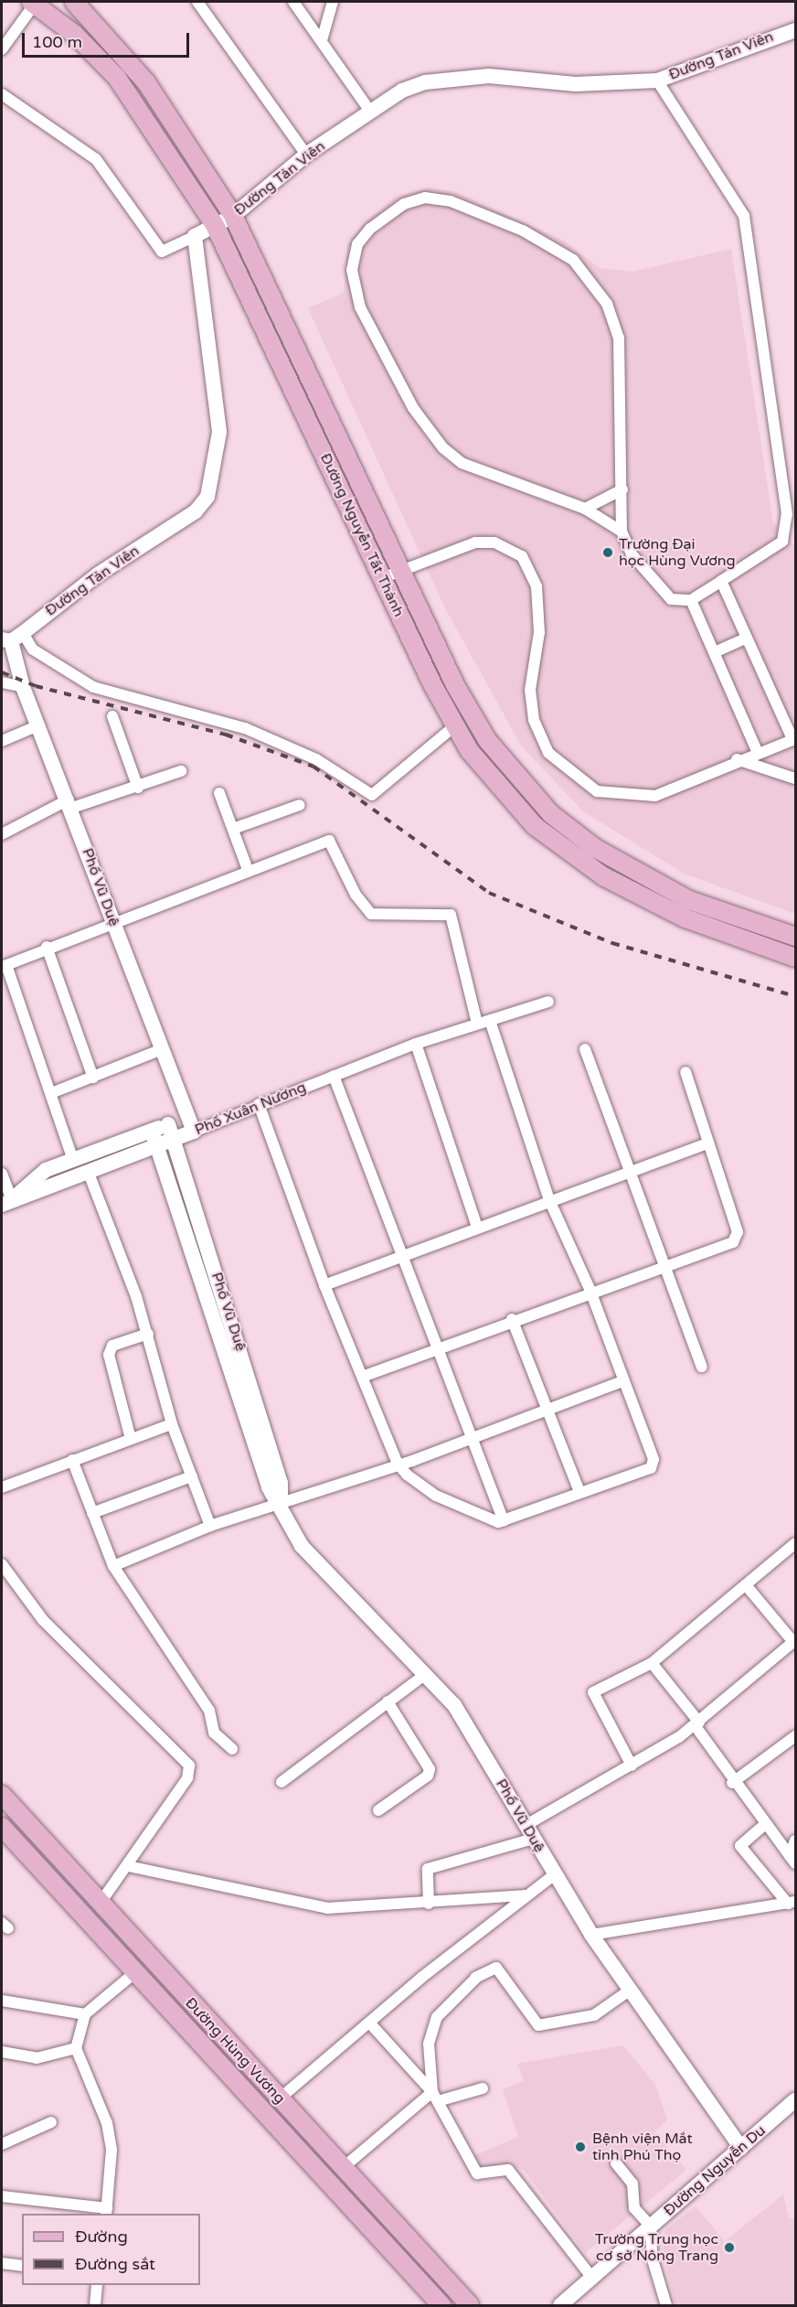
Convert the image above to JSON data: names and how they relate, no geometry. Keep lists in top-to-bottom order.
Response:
{
  "streets": {
    "main road": ["Đường Nguyễn Tất Thành", "Đường Hùng Vương"],
    "street": [
      "Đường Tản Viên",
      "Phố Vũ Duệ",
      "Phố Xuân Nương",
      "Đường Nguyễn Du"
    ]
  },
  "crossings": [
    ["Đường Tản Viên", "Đường Nguyễn Tất Thành"],
    ["Đường Tản Viên", "Phố Vũ Duệ"],
    ["Phố Vũ Duệ", "Phố Xuân Nương"],
    ["Phố Vũ Duệ", "Đường Nguyễn Du"]
  ],
  "places": ["Trường Đại học Hùng Vương", "Bệnh viện Mắt tỉnh Phú Thọ", "Trường Trung học cơ sở Nông Trang"],
  "legend": ["Đường", "Đường sắt"],
  "scale_bar": "100 m"
}
